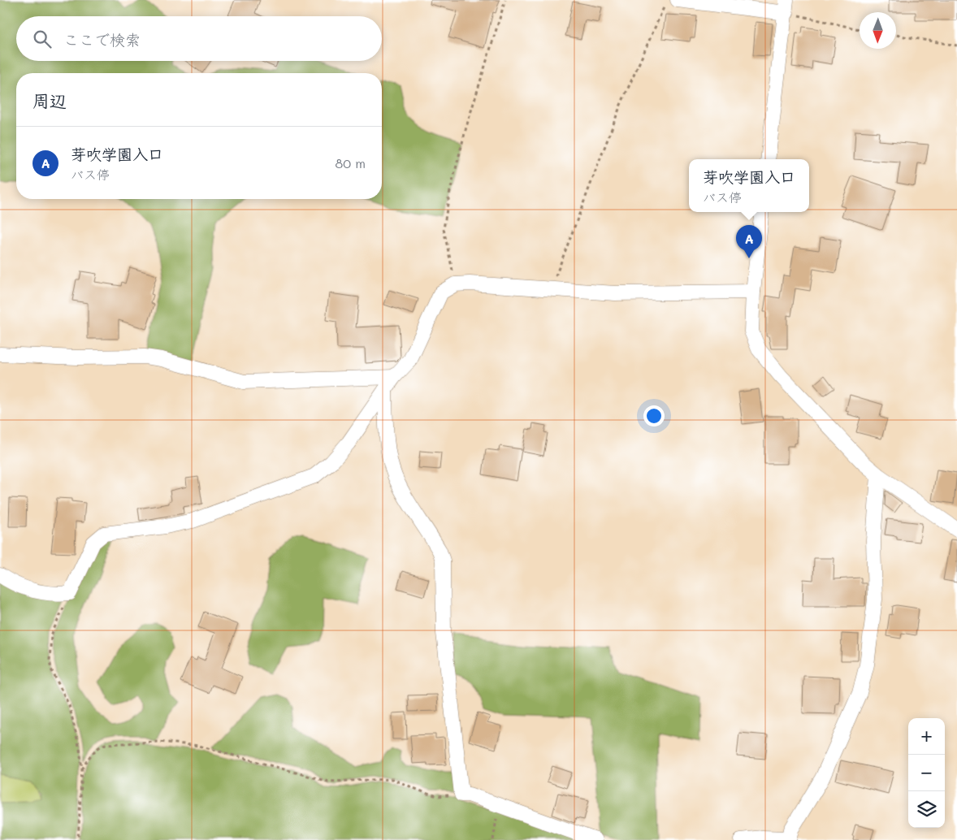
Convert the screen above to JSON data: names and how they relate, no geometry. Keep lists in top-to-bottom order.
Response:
{
  "north": "bottom",
  "page": {
    "search": "ここで検索",
    "heading": "周辺",
    "list": [
      {
        "mark": "A",
        "name": "芽吹学園入口",
        "note": "バス停",
        "value": "80 m"
      }
    ],
    "popup": ["芽吹学園入口", "バス停"],
    "pins": "A",
    "map_buttons": ["+", "−"]
  }
}
